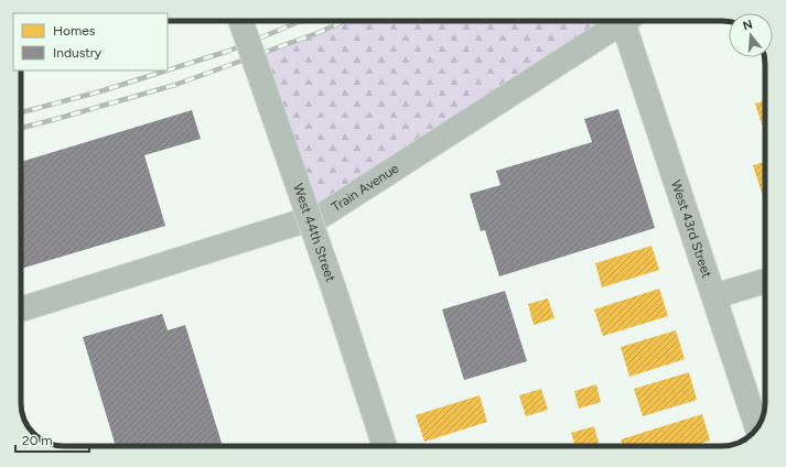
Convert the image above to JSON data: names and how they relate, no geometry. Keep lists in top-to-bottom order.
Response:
{
  "streets": {
    "street": ["Train Avenue", "West 43rd Street", "West 44th Street"]
  },
  "legend": ["Homes", "Industry"],
  "scale_bar": "20 m",
  "north": "top"
}
